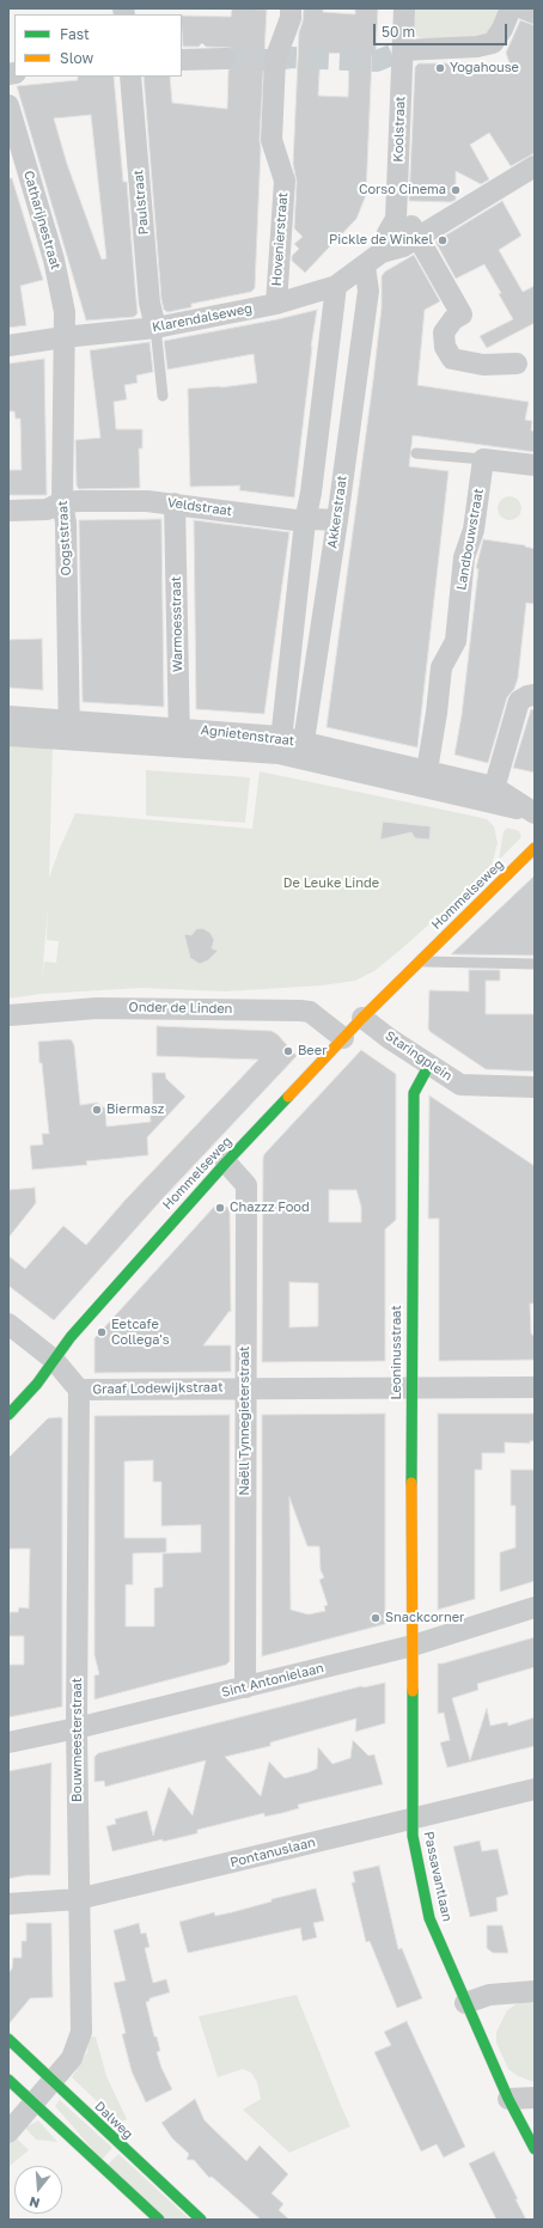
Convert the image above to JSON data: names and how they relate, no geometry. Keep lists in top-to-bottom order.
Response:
{
  "streets": {
    "street": [
      "Koolstraat",
      "Paulstraat",
      "Catharijnestraat",
      "Hovenierstraat",
      "Klarendalseweg",
      "Veldstraat",
      "Akkerstraat",
      "Oogststraat",
      "Landbouwstraat",
      "Warmoesstraat",
      "Agnietenstraat",
      "Hommelseweg",
      "Onder de Linden",
      "Staringplein",
      "Leoninusstraat",
      "Graaf Lodewijkstraat",
      "Naëll Tynnegieterstraat",
      "Sint Antonielaan",
      "Bouwmeesterstraat",
      "Pontanuslaan",
      "Passavantlaan",
      "Dalweg"
    ]
  },
  "crossings": [
    ["Paulstraat", "Klarendalseweg"],
    ["Catharijnestraat", "Klarendalseweg"],
    ["Catharijnestraat", "Oogststraat"],
    ["Hovenierstraat", "Klarendalseweg"],
    ["Klarendalseweg", "Akkerstraat"],
    ["Klarendalseweg", "Oogststraat"],
    ["Veldstraat", "Akkerstraat"],
    ["Veldstraat", "Oogststraat"],
    ["Veldstraat", "Warmoesstraat"],
    ["Akkerstraat", "Agnietenstraat"],
    ["Oogststraat", "Agnietenstraat"],
    ["Landbouwstraat", "Agnietenstraat"],
    ["Warmoesstraat", "Agnietenstraat"],
    ["Hommelseweg", "Onder de Linden"],
    ["Hommelseweg", "Staringplein"],
    ["Hommelseweg", "Graaf Lodewijkstraat"],
    ["Hommelseweg", "Naëll Tynnegieterstraat"],
    ["Staringplein", "Leoninusstraat"],
    ["Leoninusstraat", "Graaf Lodewijkstraat"],
    ["Leoninusstraat", "Sint Antonielaan"],
    ["Leoninusstraat", "Passavantlaan"],
    ["Graaf Lodewijkstraat", "Naëll Tynnegieterstraat"],
    ["Graaf Lodewijkstraat", "Bouwmeesterstraat"],
    ["Naëll Tynnegieterstraat", "Sint Antonielaan"],
    ["Sint Antonielaan", "Bouwmeesterstraat"],
    ["Sint Antonielaan", "Passavantlaan"],
    ["Bouwmeesterstraat", "Pontanuslaan"],
    ["Bouwmeesterstraat", "Dalweg"],
    ["Pontanuslaan", "Passavantlaan"]
  ],
  "parks": ["De Leuke Linde"],
  "places": [
    "Yogahouse",
    "Corso Cinema",
    "Pickle de Winkel",
    "Beer",
    "Biermasz",
    "Chazzz Food",
    "Eetcafe Collega's",
    "Snackcorner"
  ],
  "legend": ["Fast", "Slow"],
  "scale_bar": "50 m",
  "north": "bottom"
}
